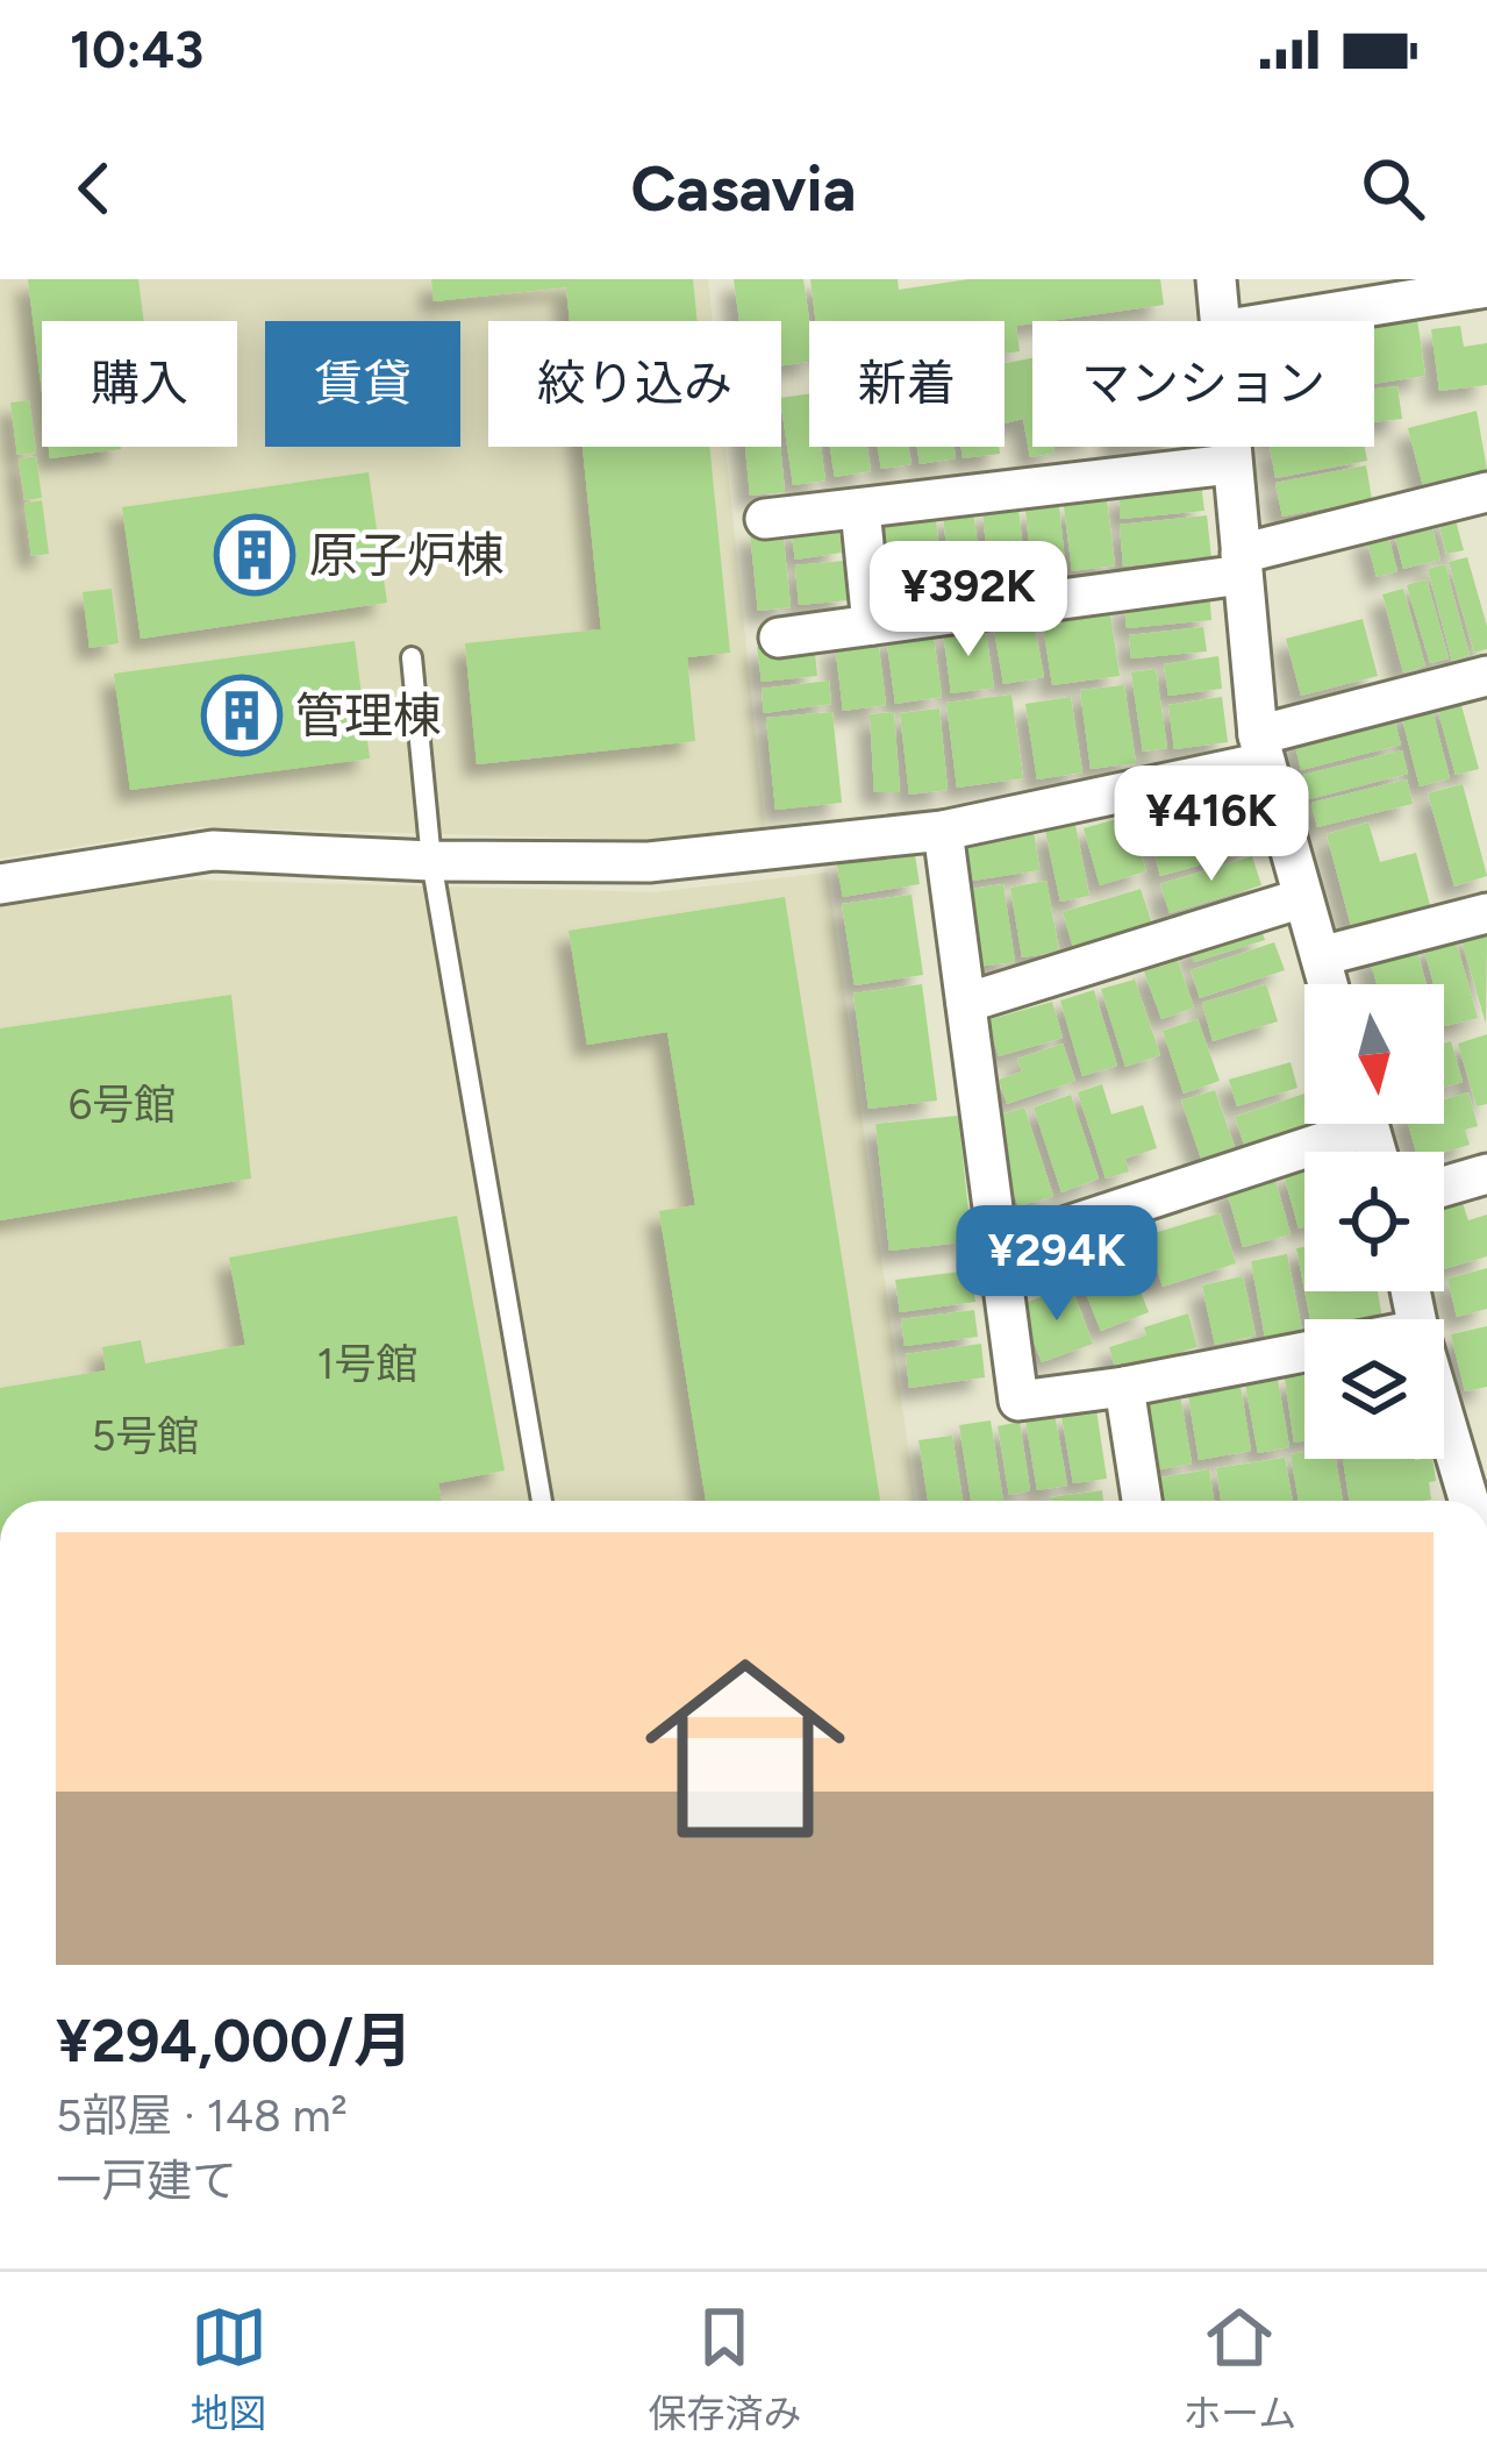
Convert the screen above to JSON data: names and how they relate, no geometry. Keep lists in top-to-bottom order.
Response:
{
  "places": {
    "building": ["原子炉棟", "管理棟"]
  },
  "house_numbers": ["6号館", "1号館", "5号館"],
  "north": "bottom",
  "page": {
    "status": "10:43",
    "header": "Casavia",
    "chip": [
      "購入",
      "賃貸",
      "絞り込み",
      "新着",
      "マンション"
    ],
    "price": ["¥392K", "¥416K", "¥294K"],
    "list": [
      {
        "name": "¥294,000/月",
        "note": "5部屋 · 148 m² · 一戸建て"
      }
    ],
    "tabs": ["地図", "保存済み", "ホーム"]
  }
}
